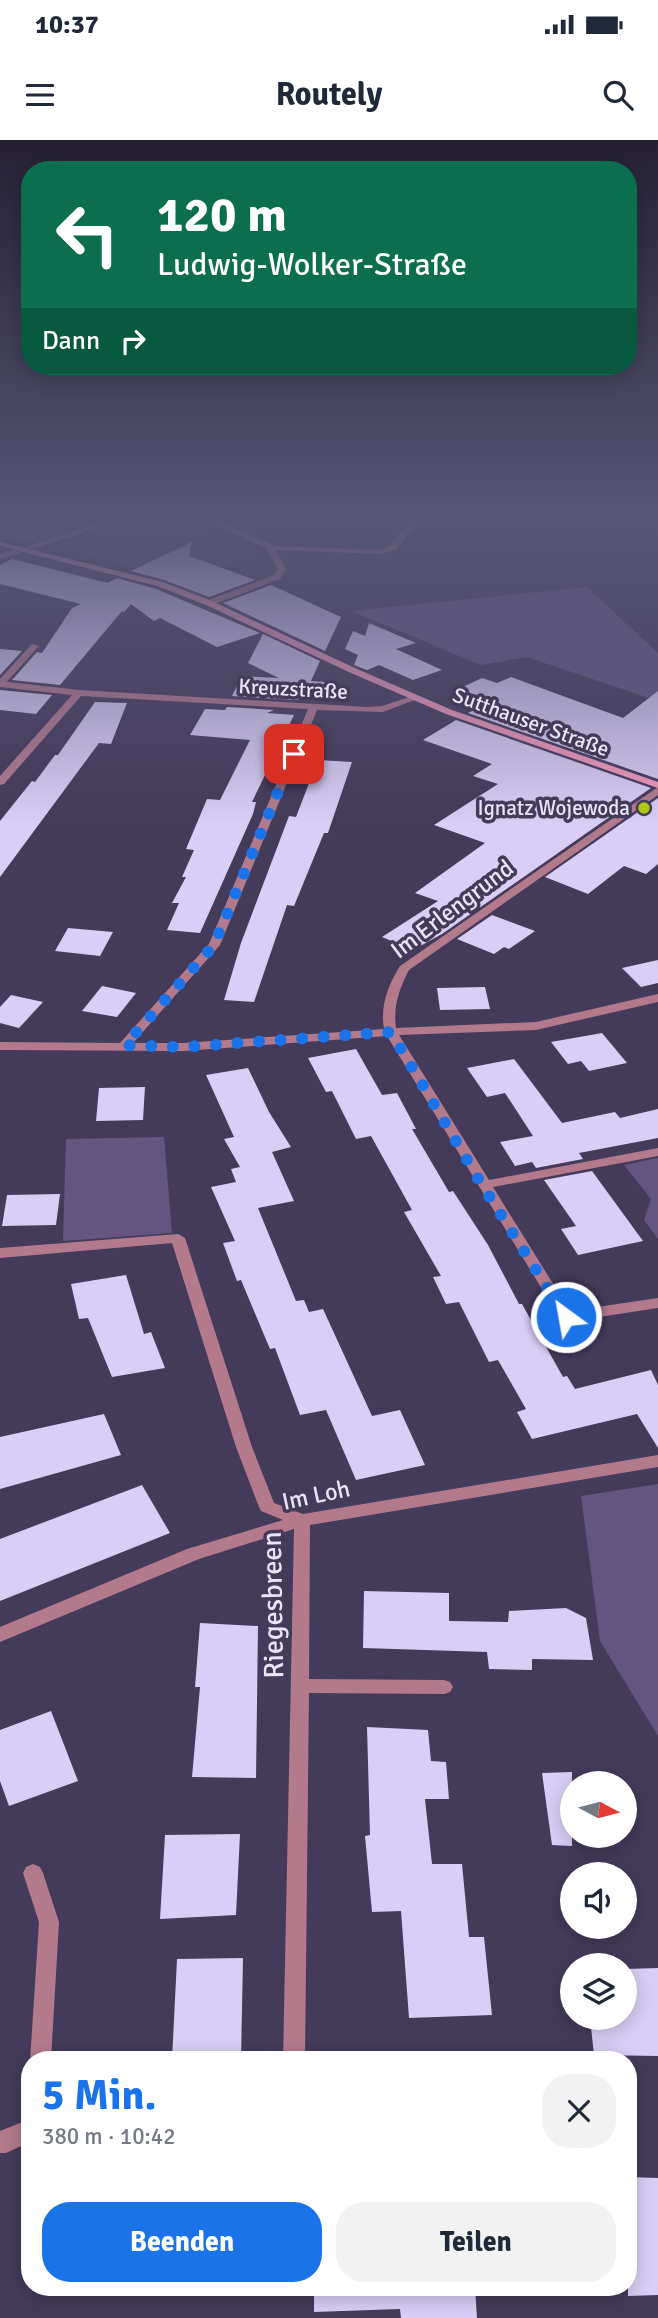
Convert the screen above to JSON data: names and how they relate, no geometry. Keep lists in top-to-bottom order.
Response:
{
  "streets": {
    "street": [
      "Kreuzstraße",
      "Sutthauser Straße",
      "Im Erlengrund",
      "Im Loh",
      "Riegesbreen"
    ]
  },
  "crossings": [
    ["Kreuzstraße", "Sutthauser Straße"],
    ["Sutthauser Straße", "Im Erlengrund"],
    ["Im Loh", "Riegesbreen"]
  ],
  "places": ["Ignatz Wojewoda"],
  "north": "right",
  "page": {
    "status": "10:37",
    "header": "Routely",
    "turn": ["120 m", "Ludwig-Wolker-Straße"],
    "then": "Dann",
    "heading": ["5 Min.", "380 m · 10:42"],
    "buttons": ["Beenden", "Teilen"]
  }
}
